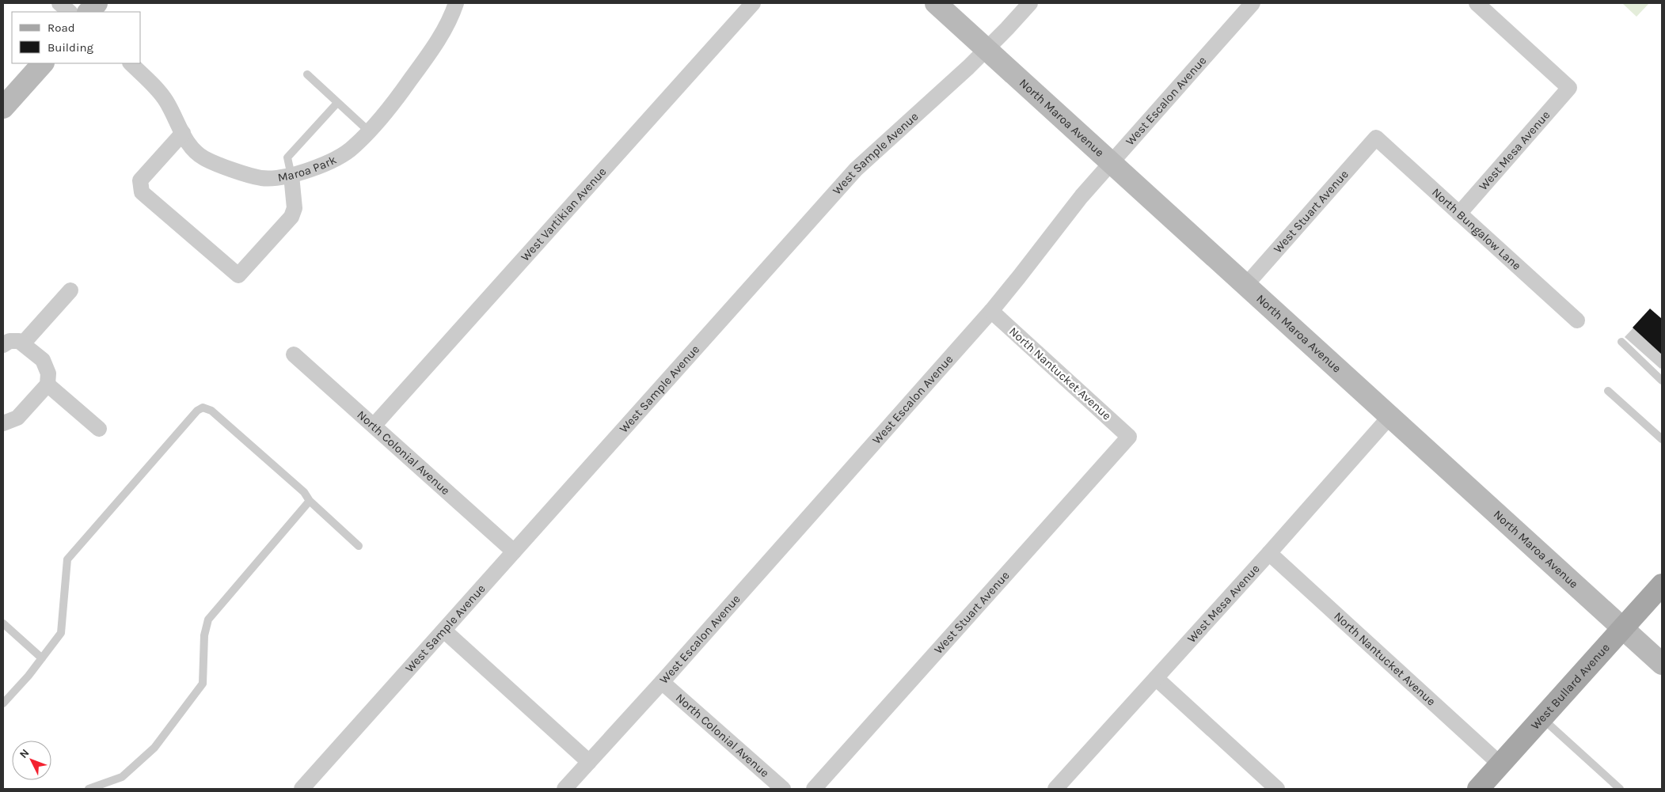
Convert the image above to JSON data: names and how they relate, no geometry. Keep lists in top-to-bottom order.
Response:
{
  "streets": {
    "main road": ["North Maroa Avenue", "West Bullard Avenue"],
    "street": [
      "West Escalon Avenue",
      "West Mesa Avenue",
      "West Sample Avenue",
      "Maroa Park",
      "West Stuart Avenue",
      "West Vartikian Avenue",
      "North Bungalow Lane",
      "North Nantucket Avenue",
      "North Colonial Avenue"
    ]
  },
  "crossings": [
    ["West Escalon Avenue", "North Maroa Avenue"],
    ["West Escalon Avenue", "North Nantucket Avenue"],
    ["West Escalon Avenue", "North Colonial Avenue"],
    ["North Maroa Avenue", "West Mesa Avenue"],
    ["North Maroa Avenue", "West Sample Avenue"],
    ["North Maroa Avenue", "West Stuart Avenue"],
    ["North Maroa Avenue", "West Bullard Avenue"],
    ["West Mesa Avenue", "North Bungalow Lane"],
    ["West Mesa Avenue", "North Nantucket Avenue"],
    ["West Sample Avenue", "North Colonial Avenue"],
    ["West Stuart Avenue", "North Bungalow Lane"],
    ["West Stuart Avenue", "North Nantucket Avenue"],
    ["West Vartikian Avenue", "North Colonial Avenue"],
    ["North Nantucket Avenue", "West Bullard Avenue"]
  ],
  "legend": ["Road", "Building"],
  "north": "top left"
}
